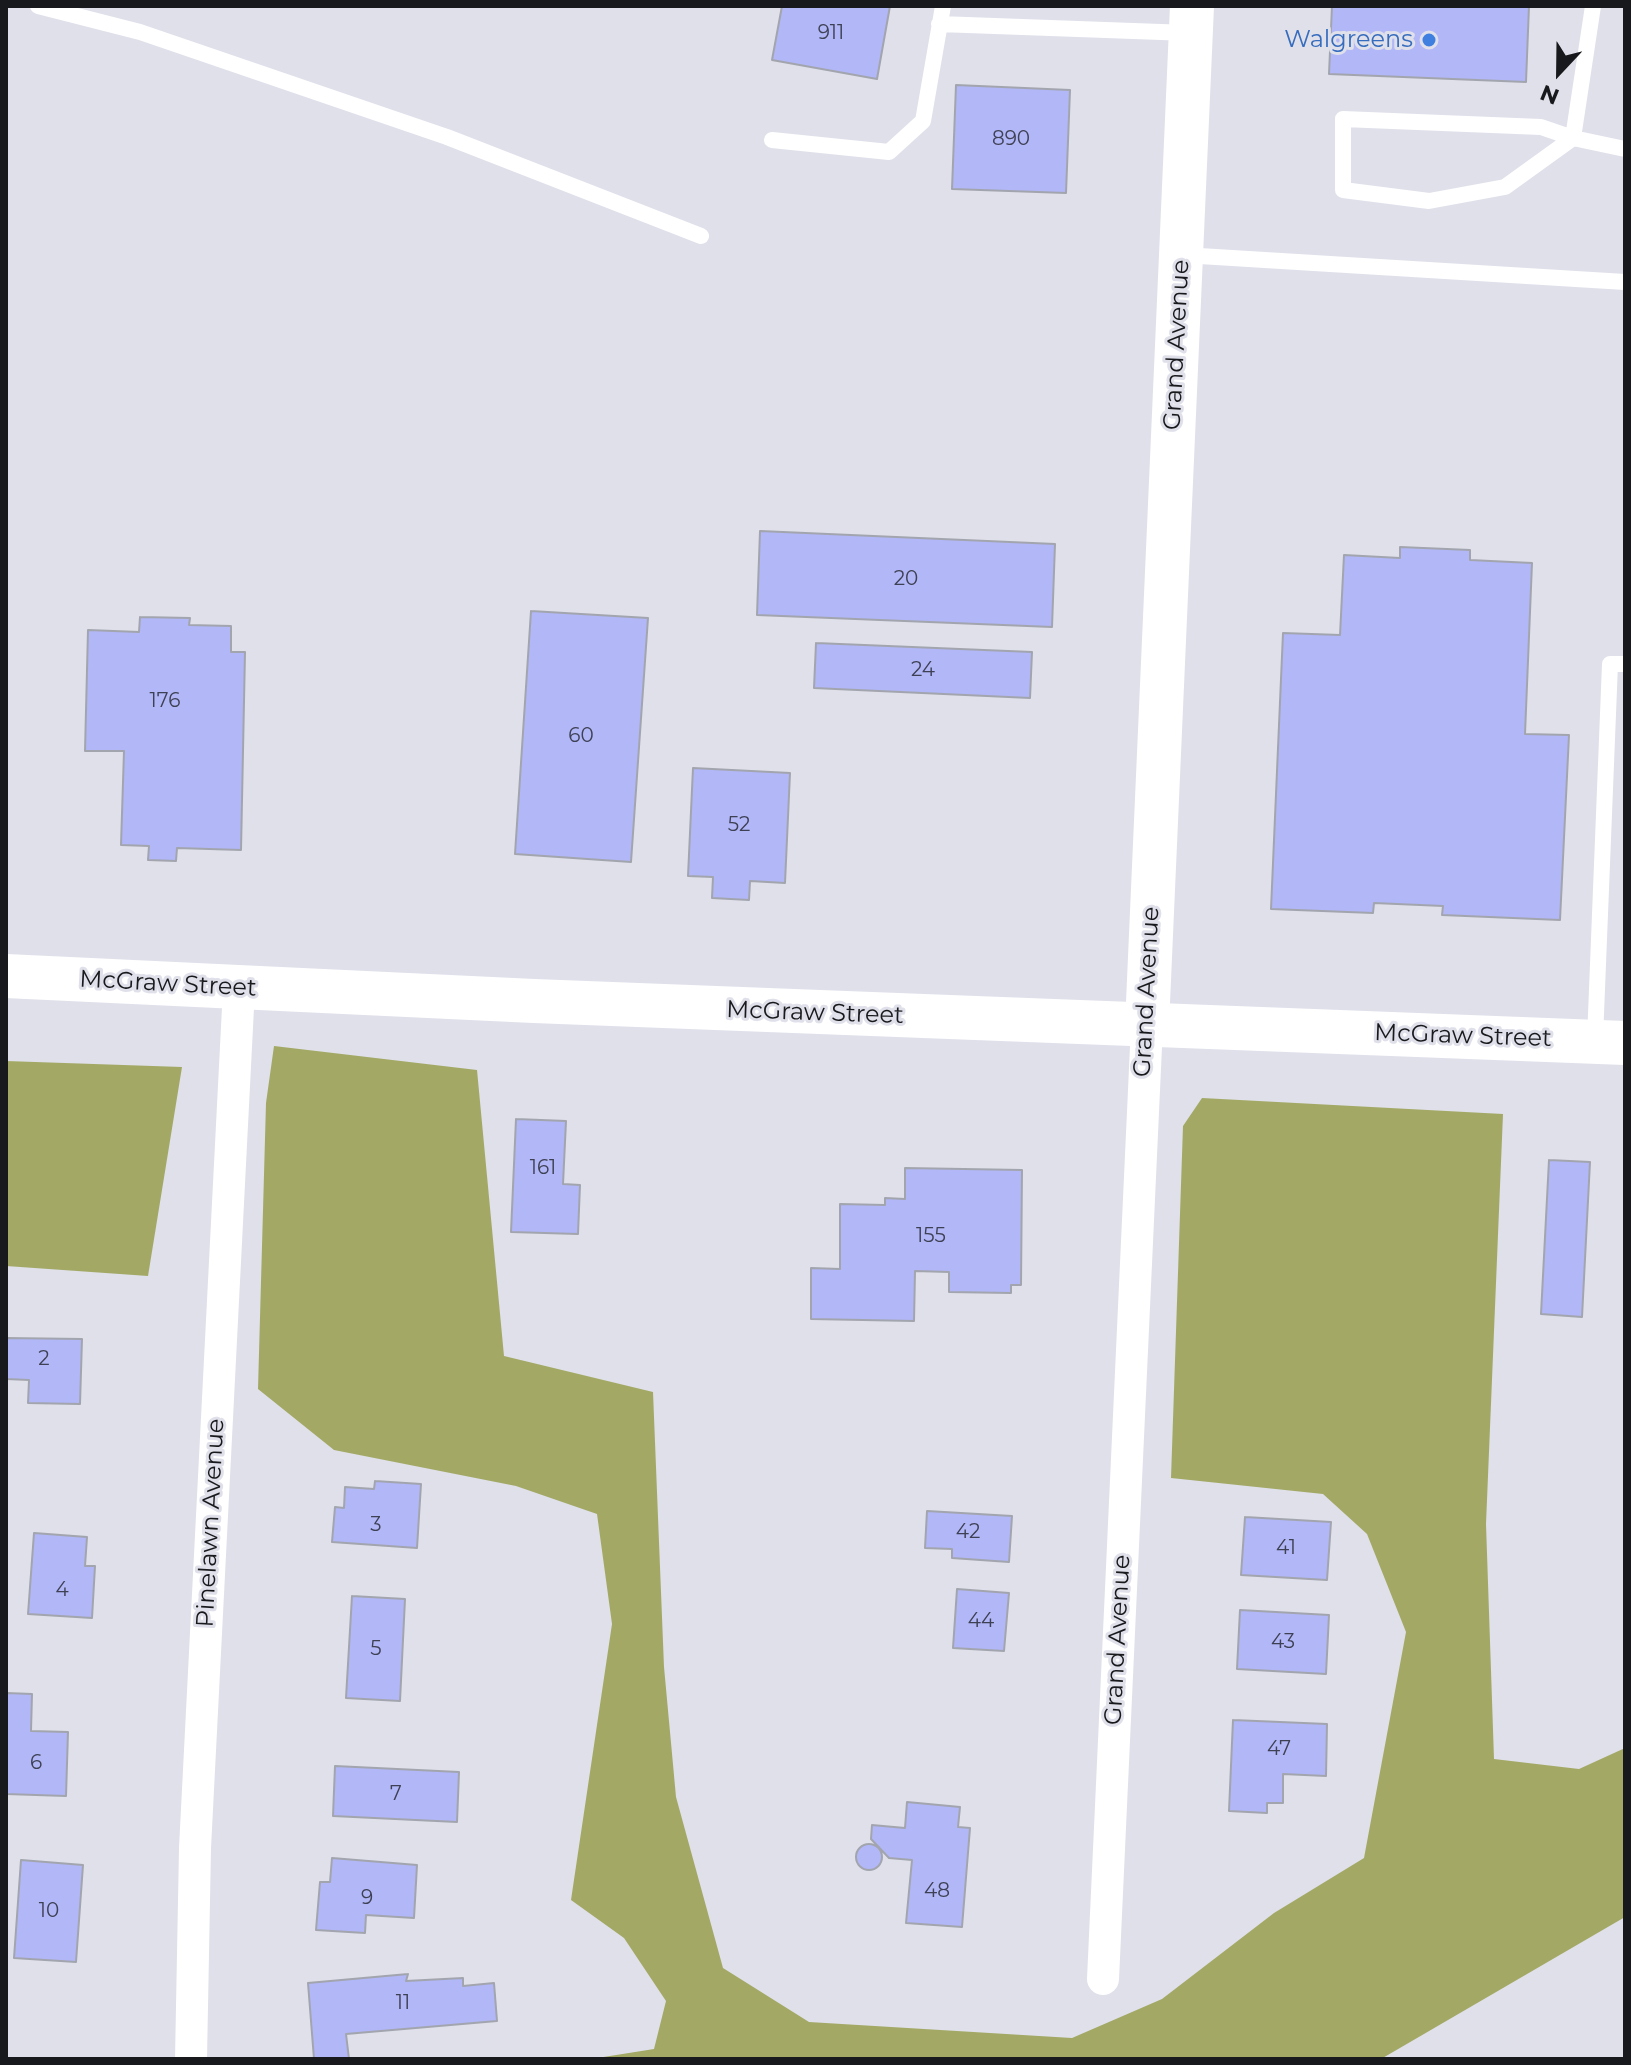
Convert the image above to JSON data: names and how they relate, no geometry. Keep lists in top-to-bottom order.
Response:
{
  "streets": {
    "main road": ["Grand Avenue", "McGraw Street"],
    "street": ["Pinelawn Avenue"]
  },
  "crossings": [
    ["Grand Avenue", "McGraw Street"],
    ["McGraw Street", "Pinelawn Avenue"]
  ],
  "places": ["Walgreens"],
  "house_numbers": [
    "911",
    "890",
    "20",
    "24",
    "176",
    "60",
    "52",
    "161",
    "155",
    "2",
    "3",
    "42",
    "41",
    "4",
    "44",
    "43",
    "5",
    "47",
    "6",
    "7",
    "48",
    "9",
    "10",
    "11"
  ],
  "north": "bottom"
}
